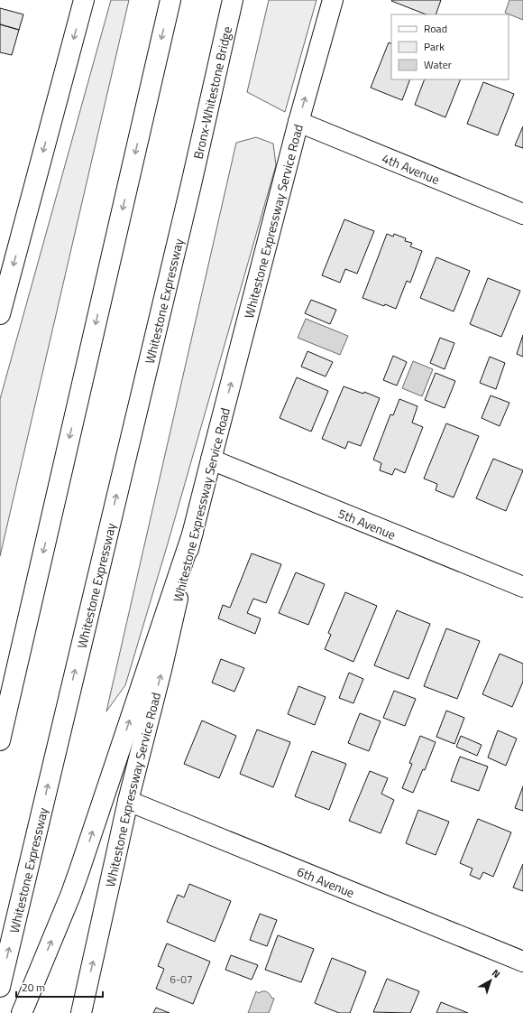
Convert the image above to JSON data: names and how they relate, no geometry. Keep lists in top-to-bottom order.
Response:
{
  "streets": {
    "main road": [
      "Bronx-Whitestone Bridge",
      "4th Avenue",
      "Whitestone Expressway Service Road",
      "Whitestone Expressway",
      "5th Avenue",
      "6th Avenue"
    ]
  },
  "crossings": [
    ["Bronx-Whitestone Bridge", "Whitestone Expressway"],
    ["4th Avenue", "Whitestone Expressway Service Road"],
    ["Whitestone Expressway Service Road", "5th Avenue"],
    ["Whitestone Expressway Service Road", "6th Avenue"]
  ],
  "house_numbers": ["6-07"],
  "legend": ["Road", "Park", "Water"],
  "scale_bar": "20 m",
  "north": "top right"
}
